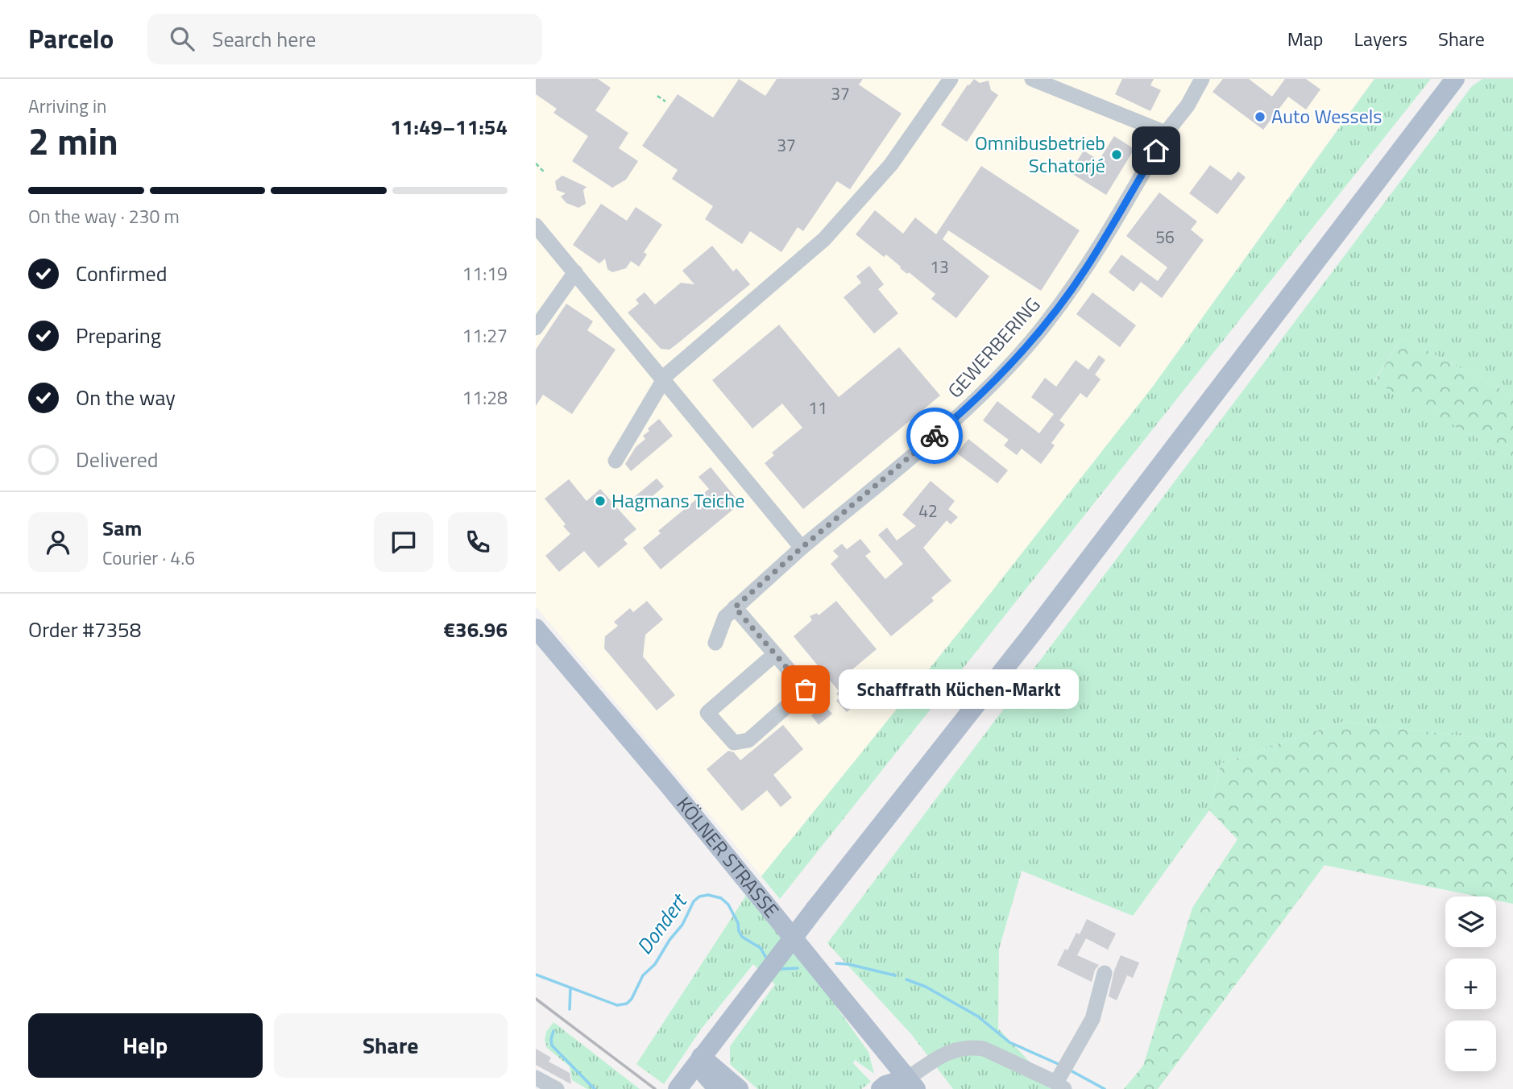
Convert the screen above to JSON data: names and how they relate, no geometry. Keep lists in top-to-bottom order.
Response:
{
  "streets": {
    "main road": ["KÖLNER STRASSE"],
    "street": ["GEWERBERING"]
  },
  "water": ["Dondert"],
  "places": [
    "Auto Wessels",
    "Omnibusbetrieb Schatorjé",
    "Hagmans Teiche",
    "Schaffrath Küchen-Markt"
  ],
  "house_numbers": [
    "37",
    "37",
    "56",
    "13",
    "11",
    "42"
  ],
  "page": {
    "header": "Parcelo",
    "search": "Search here",
    "nav": ["Map", "Layers", "Share"],
    "heading": ["2 min", "Arriving in", "11:49–11:54"],
    "panel": [
      "Sam",
      "Courier · 4.6",
      "Order #7358",
      "€36.96"
    ],
    "bar": "On the way · 230 m",
    "list": [
      ["Confirmed", "11:19"],
      ["Preparing", "11:27"],
      ["On the way", "11:28"],
      "Delivered"
    ],
    "bubble": "Schaffrath Küchen-Markt",
    "map_buttons": ["+", "−"],
    "buttons": ["Help", "Share"]
  }
}
